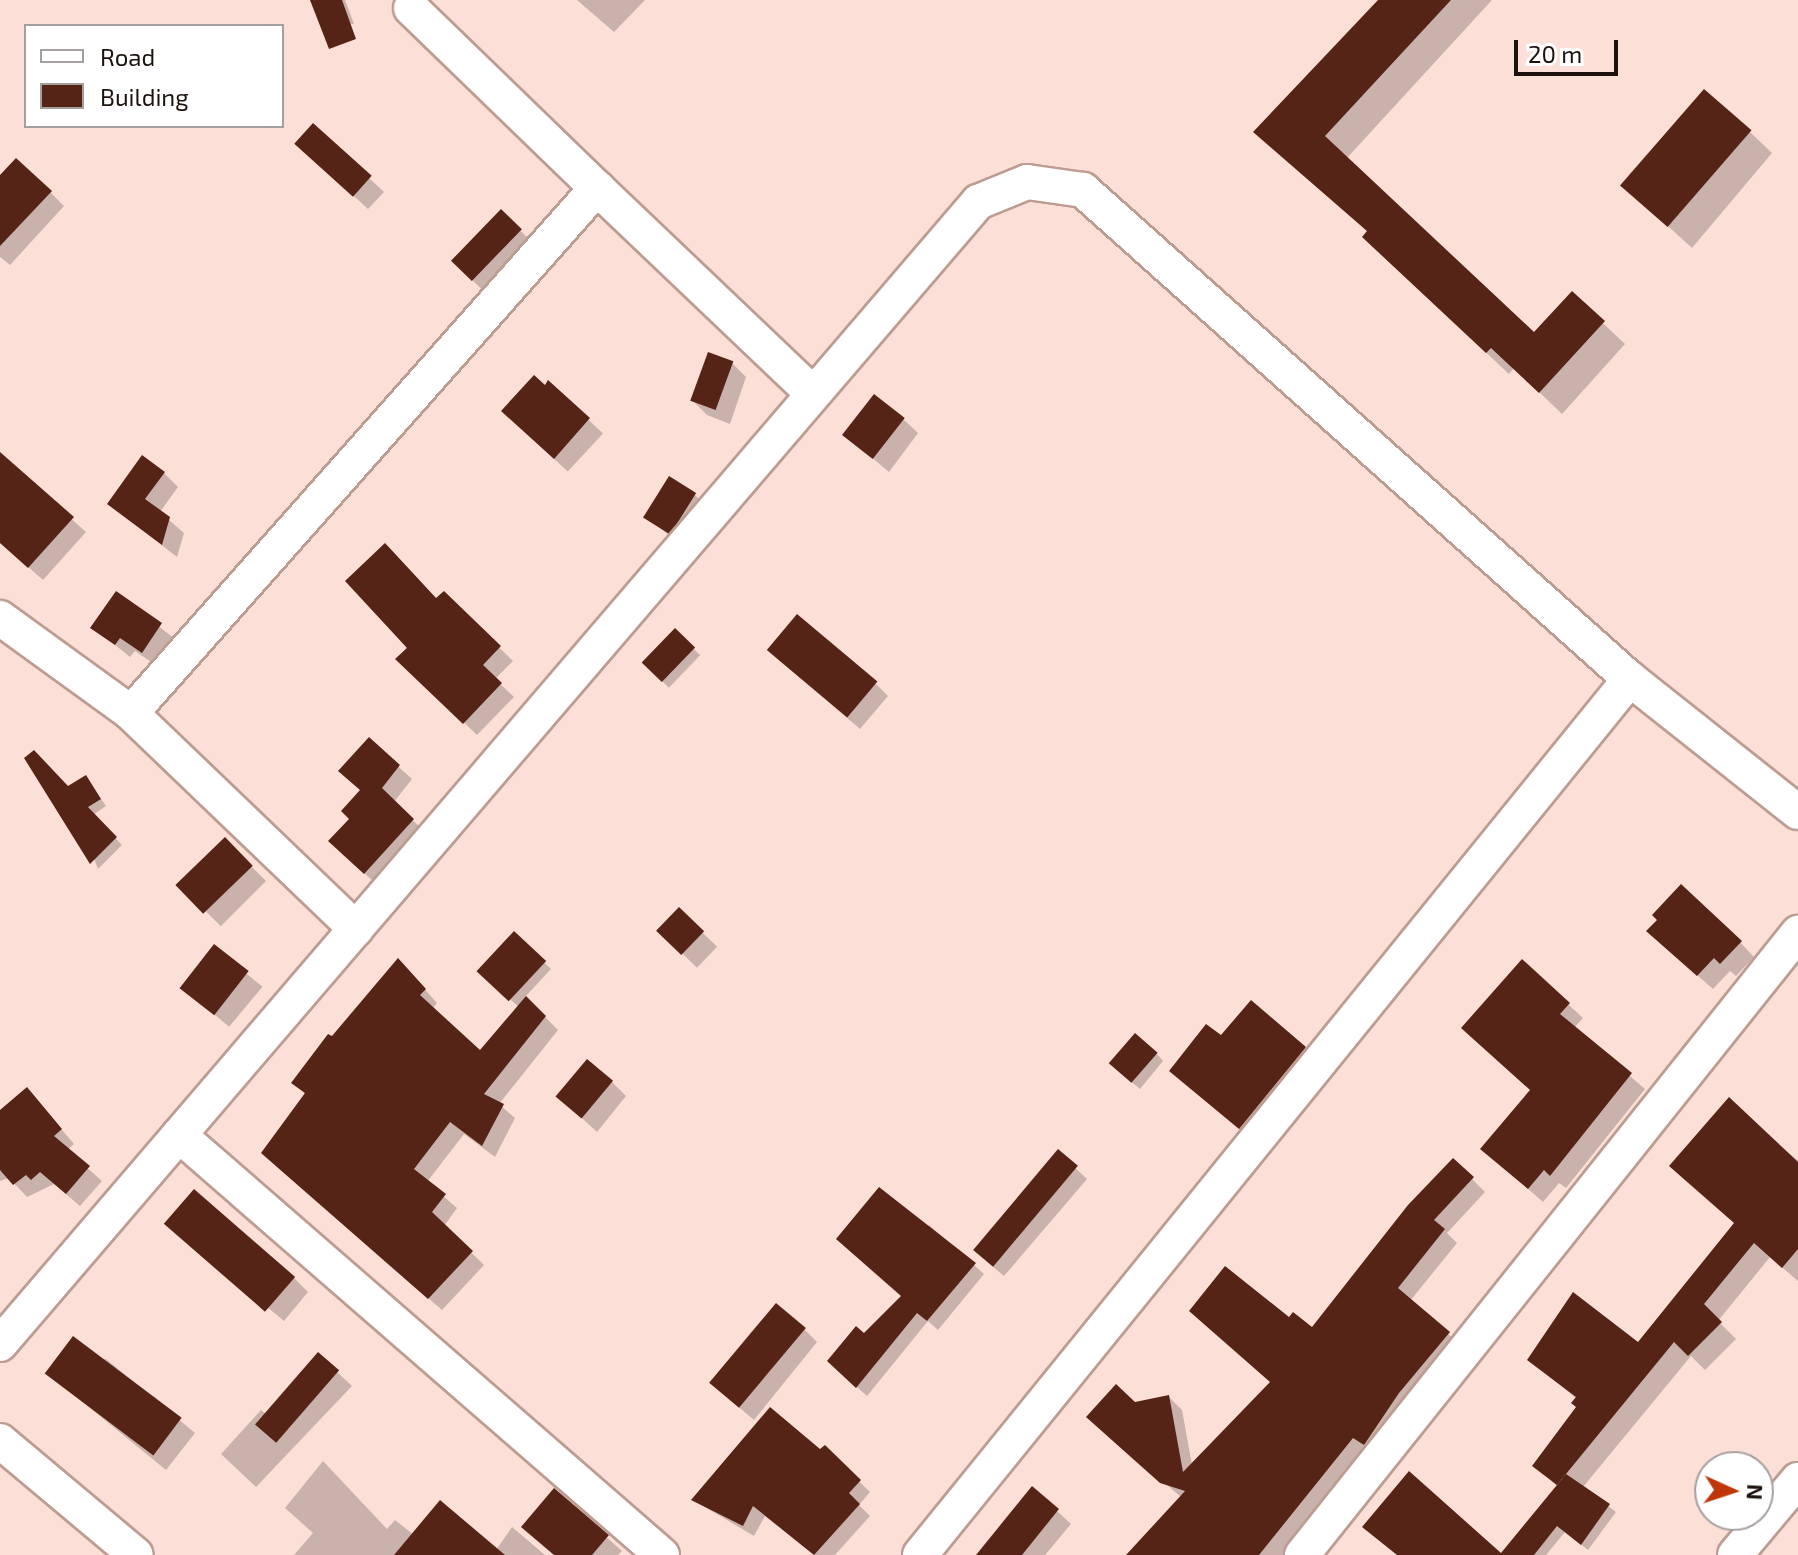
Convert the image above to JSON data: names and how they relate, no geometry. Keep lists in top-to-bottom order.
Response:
{
  "legend": ["Road", "Building"],
  "scale_bar": "20 m",
  "north": "right"
}
